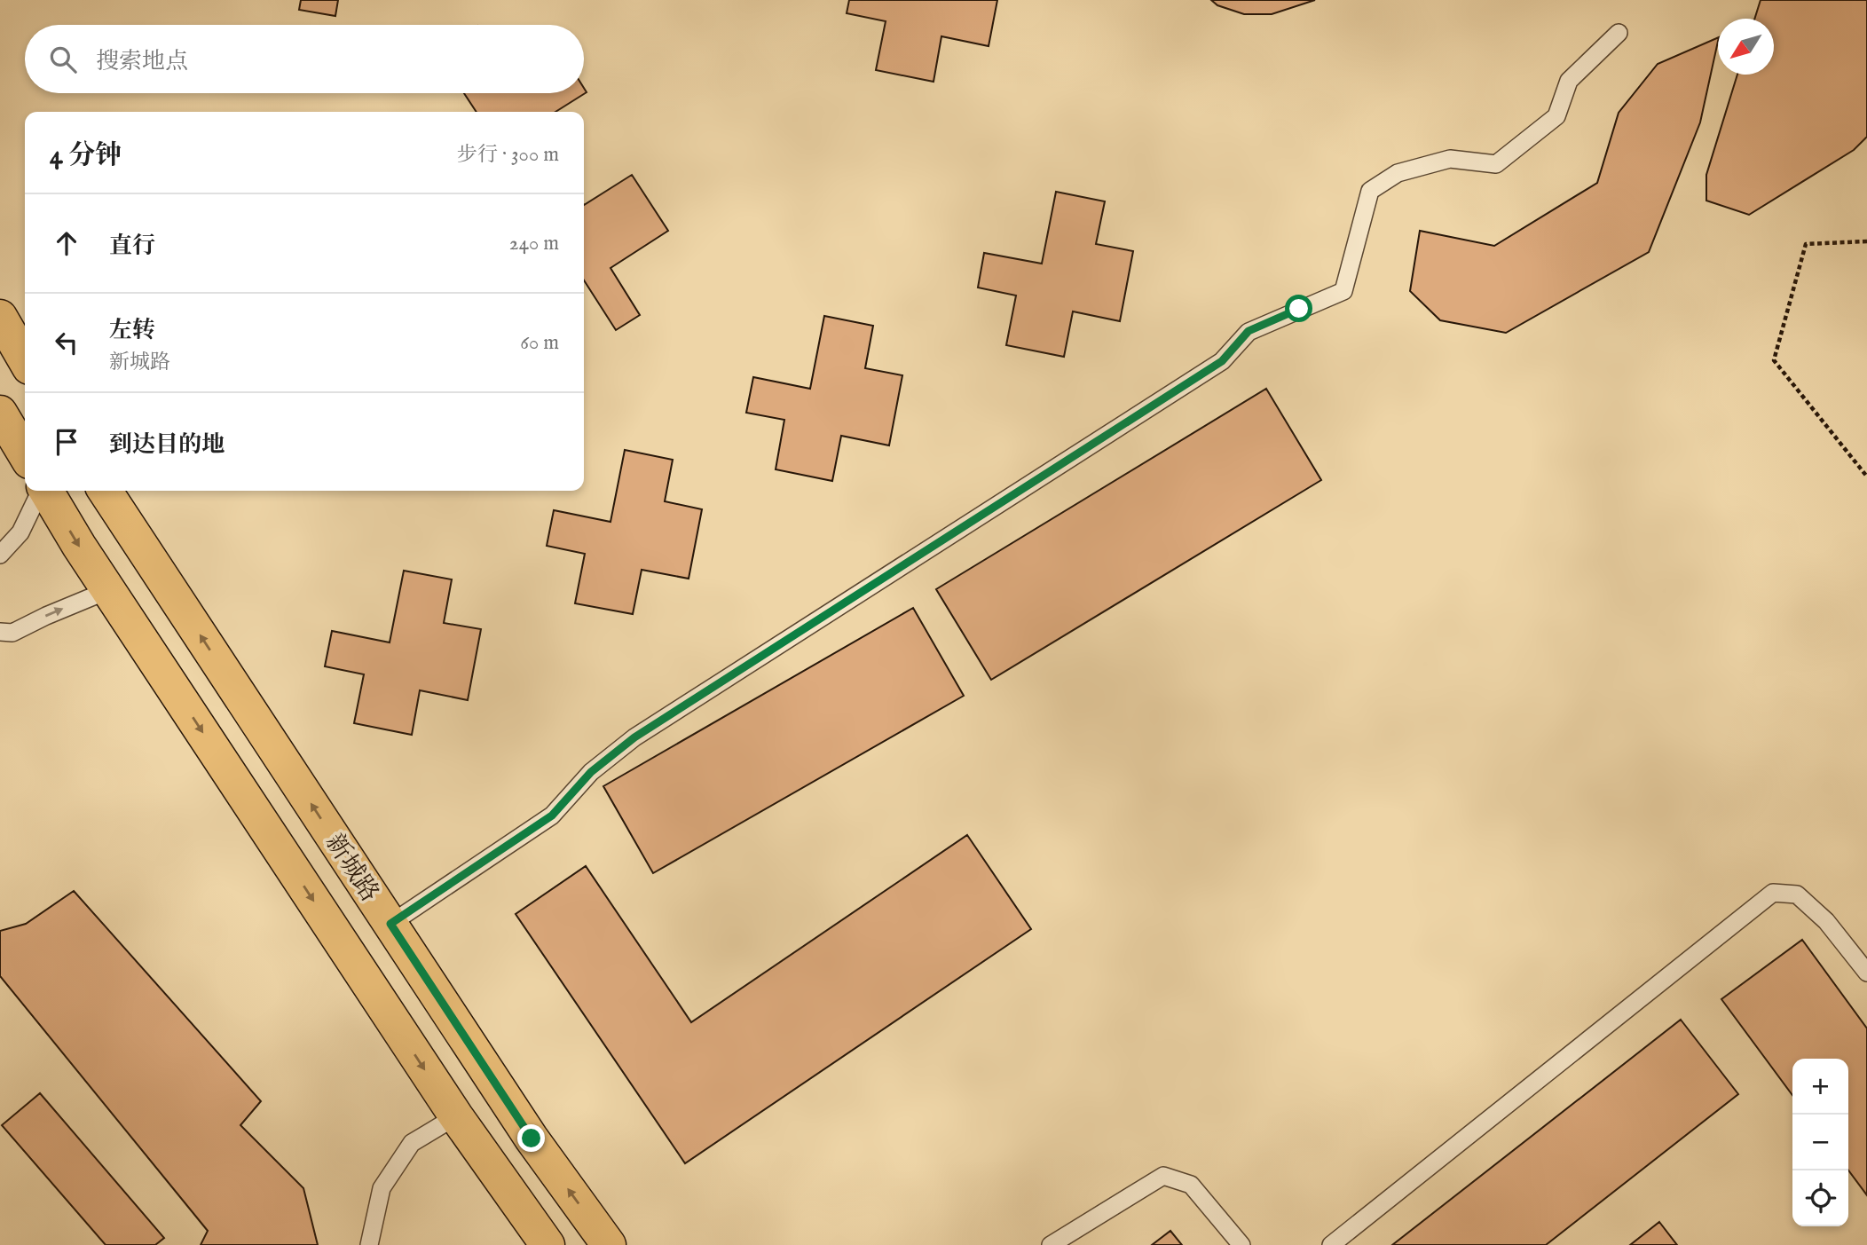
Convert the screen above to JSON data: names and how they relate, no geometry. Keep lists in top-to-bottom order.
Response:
{
  "streets": {
    "main road": ["新城路"]
  },
  "north": "bottom left",
  "page": {
    "search": "搜索地点",
    "heading": ["4 分钟", "步行 · 300 m"],
    "list": [
      ["直行", "240 m"],
      ["左转", "新城路", "60 m"],
      "到达目的地"
    ],
    "map_buttons": ["+", "−"]
  }
}
